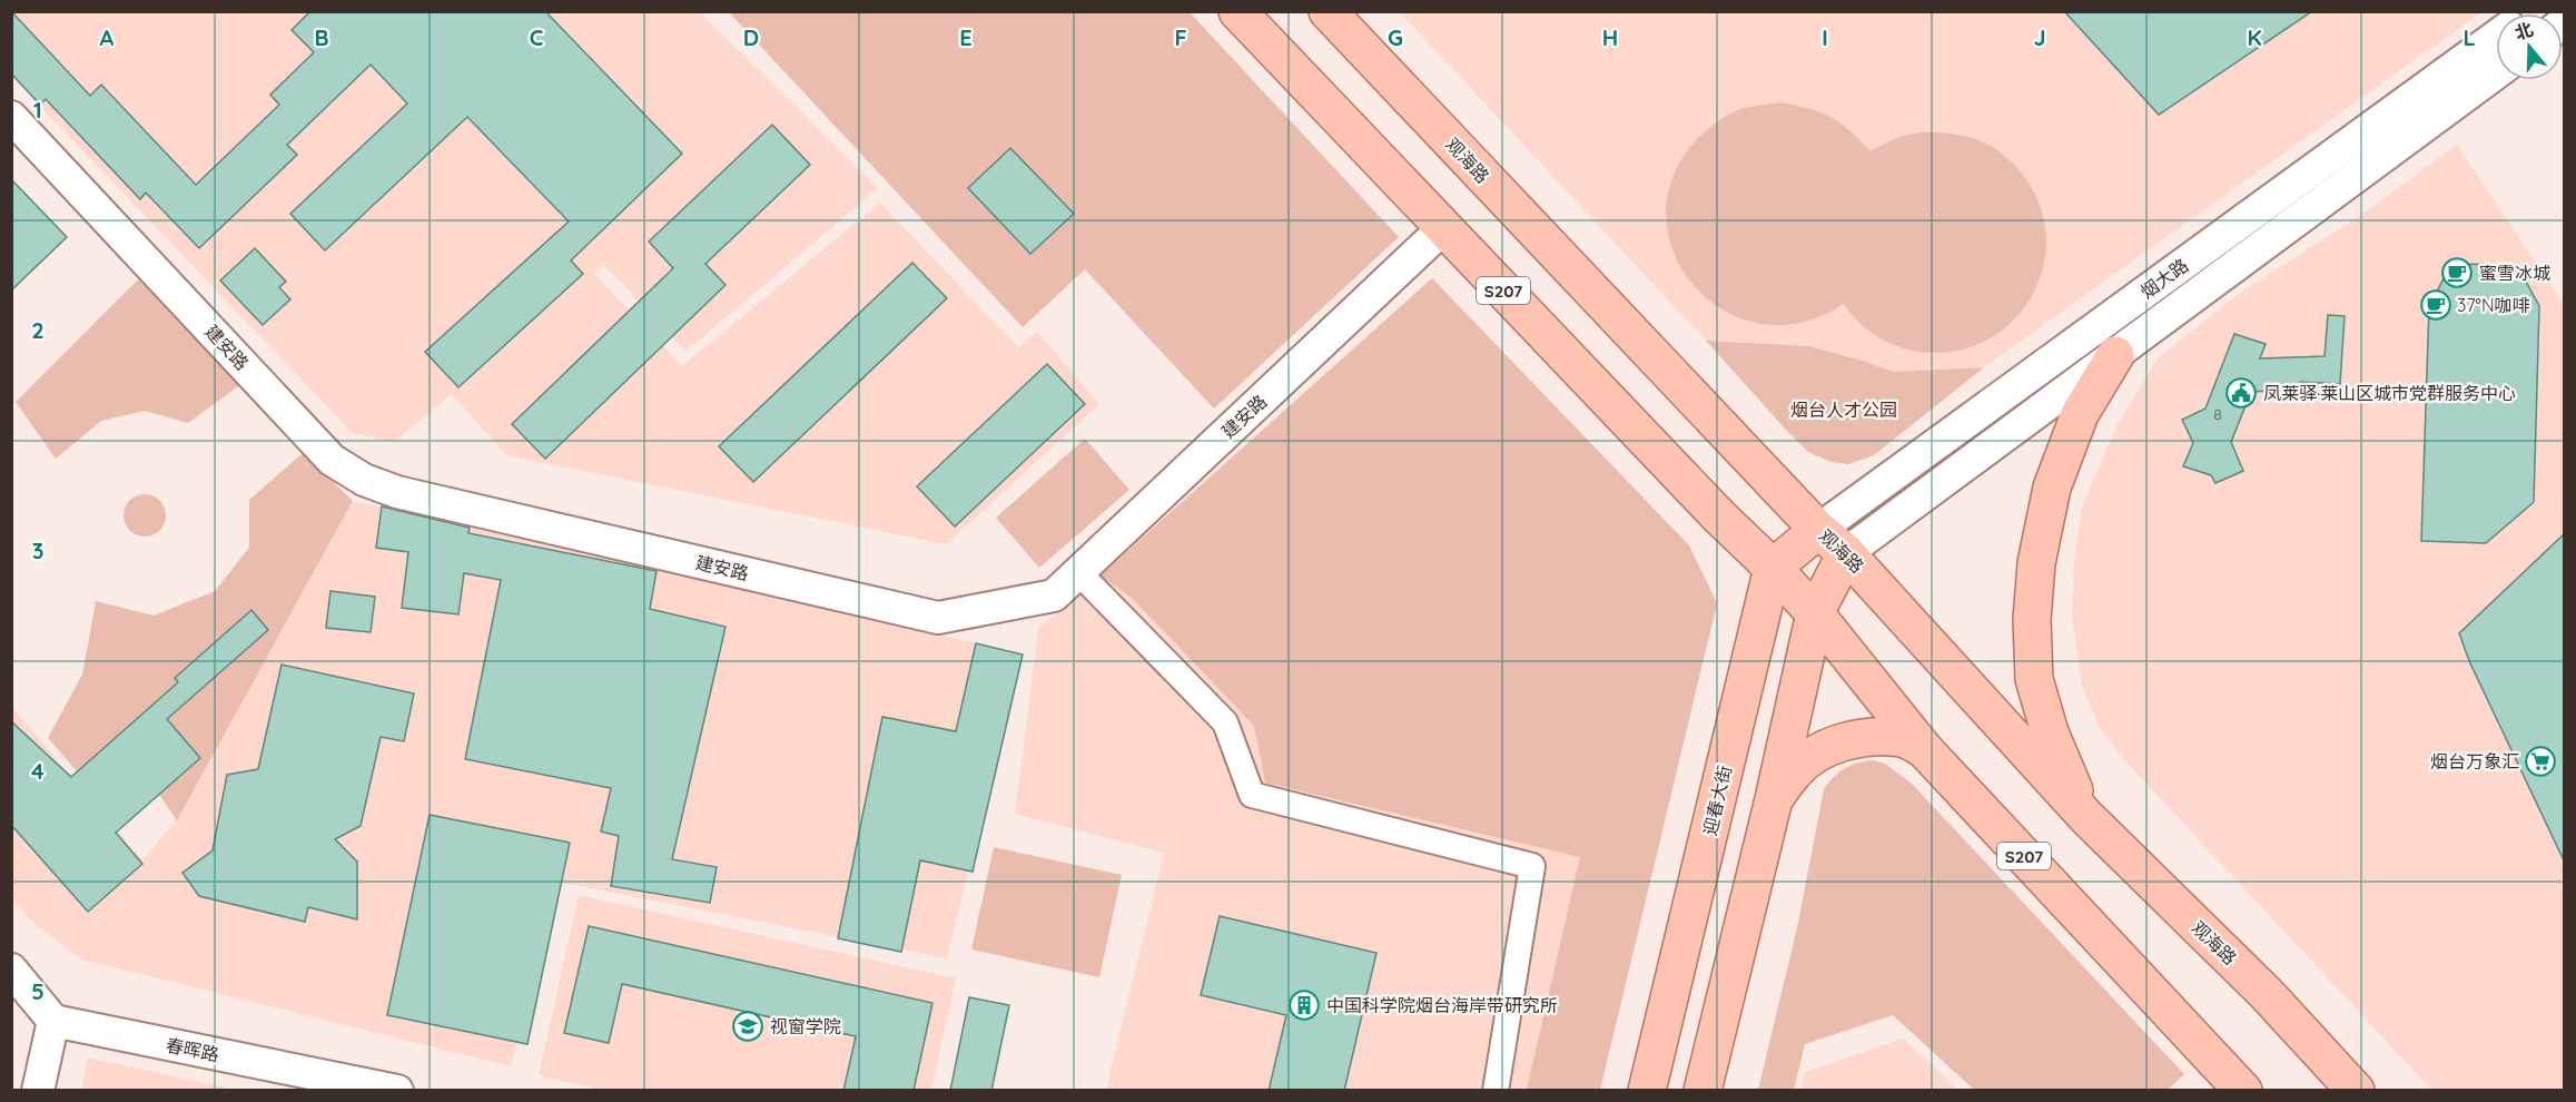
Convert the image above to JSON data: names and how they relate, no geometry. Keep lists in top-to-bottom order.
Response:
{
  "streets": {
    "main road": ["观海路", "S207", "迎春大街"],
    "street": ["烟大路", "建安路", "春晖路"]
  },
  "crossings": [
    ["观海路", "烟大路"],
    ["S207", "建安路"],
    ["S207", "迎春大街"]
  ],
  "parks": ["烟台人才公园"],
  "places": {
    "cafe": ["蜜雪冰城", "37°N咖啡"],
    "public building": ["凤莱驿·莱山区城市党群服务中心"],
    "supermarket": ["烟台万象汇"],
    "building": ["中国科学院烟台海岸带研究所"],
    "school or university": ["视窗学院"]
  },
  "house_numbers": ["8"],
  "north": "top",
  "grid": {
    "columns": [
      "A",
      "B",
      "C",
      "D",
      "E",
      "F",
      "G",
      "H",
      "I",
      "J",
      "K",
      "L"
    ],
    "rows": [
      "1",
      "2",
      "3",
      "4",
      "5"
    ]
  }
}
